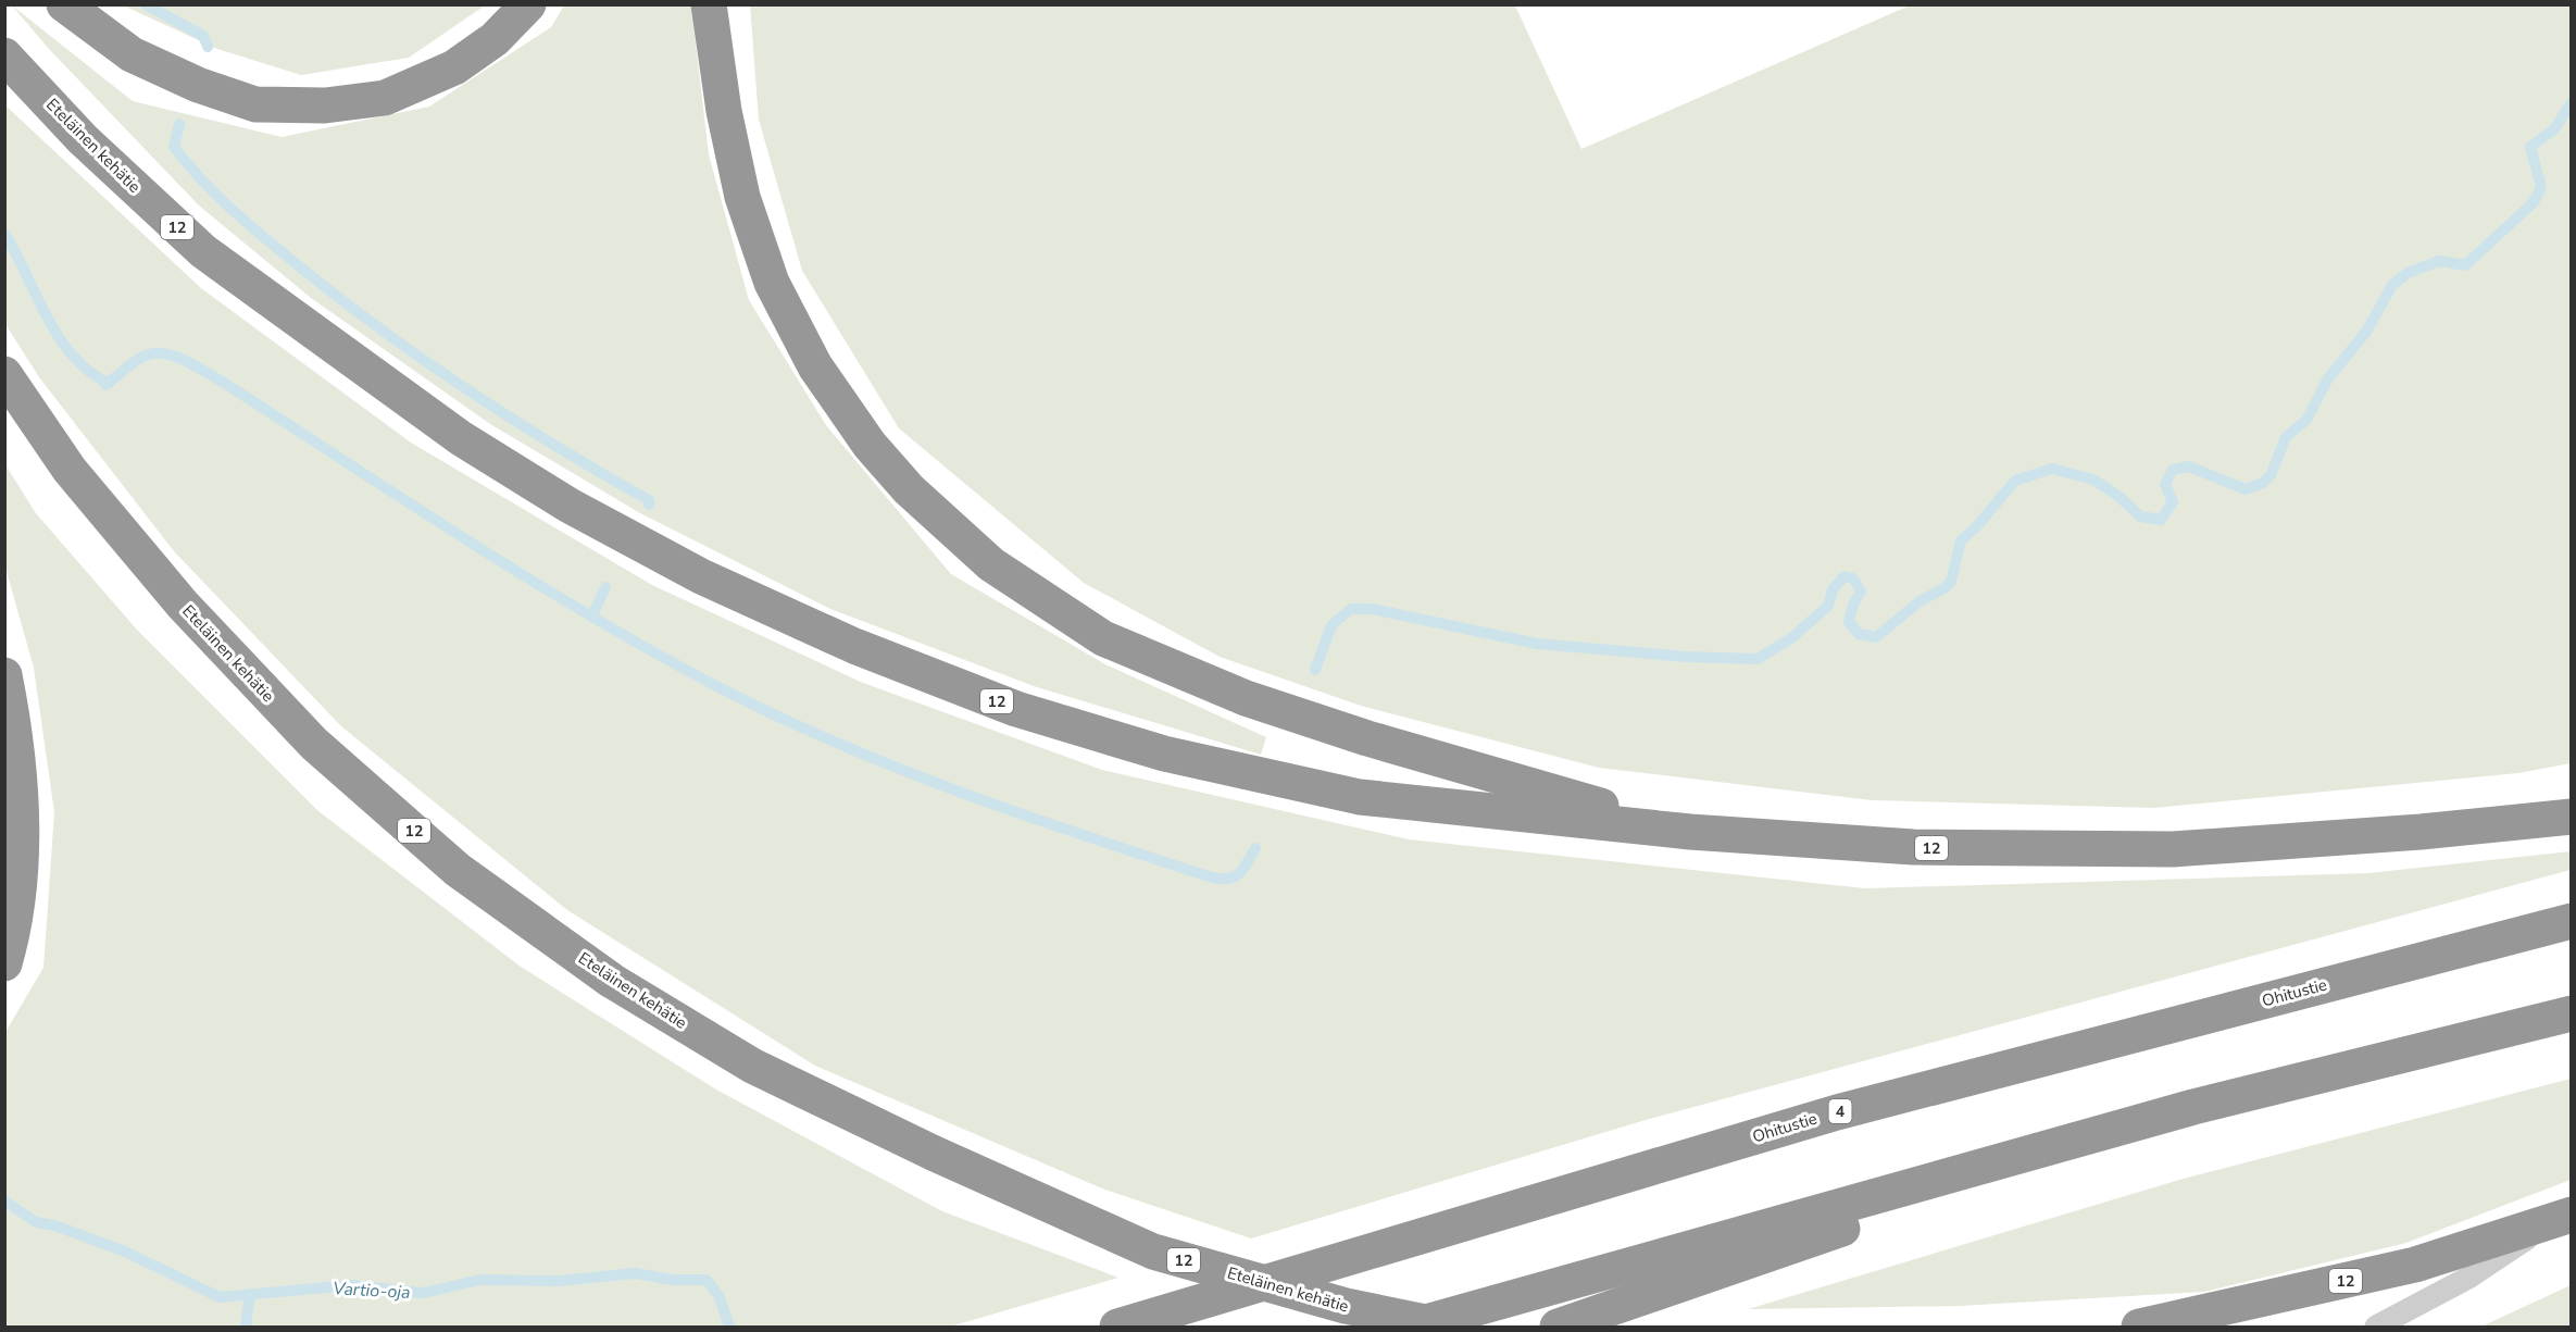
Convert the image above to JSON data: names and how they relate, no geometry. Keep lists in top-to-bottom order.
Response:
{
  "streets": {
    "highway": [
      "Eteläinen kehätie",
      "12",
      "Ohitustie",
      "4"
    ]
  },
  "crossings": [
    ["Eteläinen kehätie", "12"]
  ],
  "water": ["Vartio-oja"]
}
